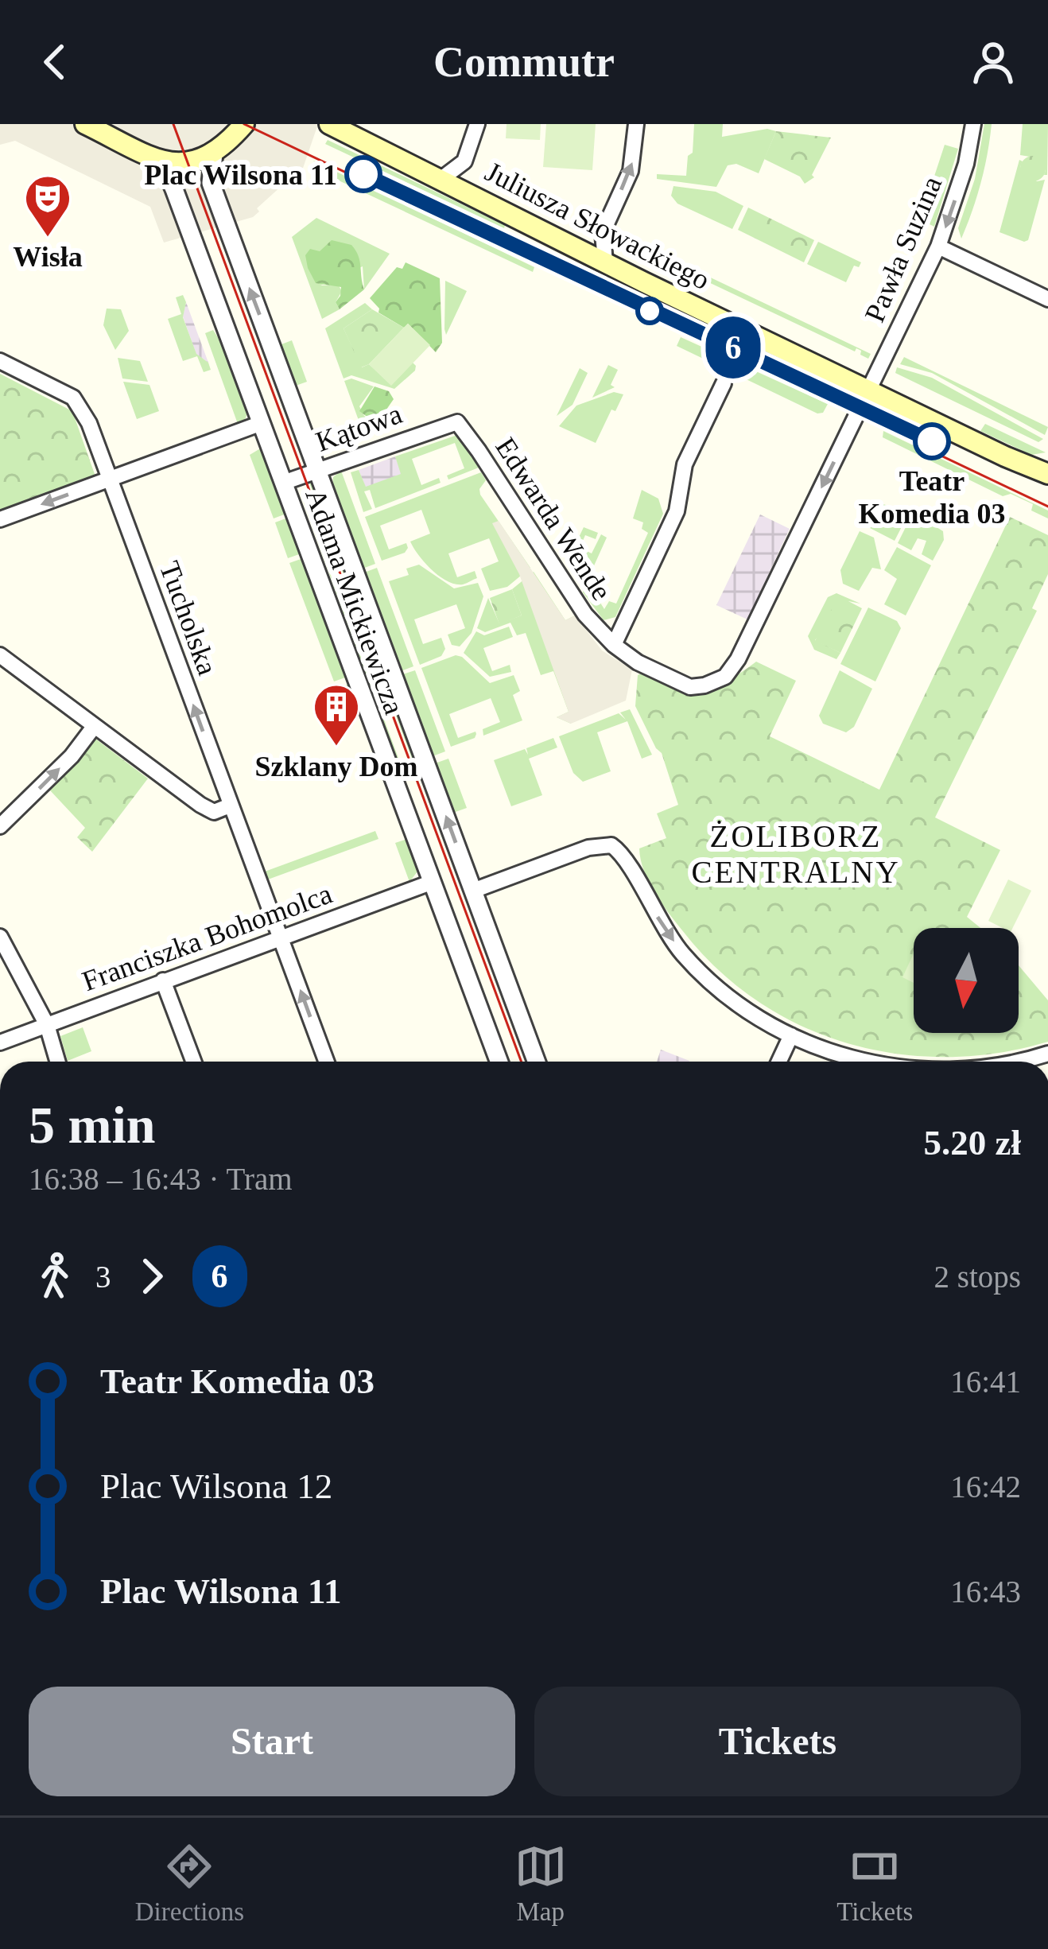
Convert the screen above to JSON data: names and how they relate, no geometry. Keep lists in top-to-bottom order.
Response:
{
  "streets": {
    "main road": ["Juliusza Słowackiego"],
    "street": [
      "Pawła Suzina",
      "Kątowa",
      "Edwarda Wende",
      "Adama Mickiewicza",
      "Tucholska",
      "Franciszka Bohomolca"
    ]
  },
  "crossings": [
    ["Juliusza Słowackiego", "Pawła Suzina"],
    ["Pawła Suzina", "Edwarda Wende"],
    ["Kątowa", "Edwarda Wende"],
    ["Kątowa", "Adama Mickiewicza"],
    ["Adama Mickiewicza", "Franciszka Bohomolca"],
    ["Tucholska", "Franciszka Bohomolca"]
  ],
  "one_way": ["Tucholska"],
  "districts": ["ŻOLIBORZ CENTRALNY"],
  "places": {
    "other": ["Plac Wilsona 11", "Teatr Komedia 03"],
    "theatre": ["Wisła"],
    "building": ["Szklany Dom"]
  },
  "lines": ["tram line 6"],
  "north": "bottom",
  "page": {
    "header": "Commutr",
    "on_map": "6",
    "heading": ["5 min", "16:38 – 16:43 · Tram", "5.20 zł"],
    "legs": ["3", "6", "2 stops"],
    "list": [
      {
        "name": "Teatr Komedia 03",
        "value": "16:41"
      },
      {
        "name": "Plac Wilsona 12",
        "value": "16:42"
      },
      {
        "name": "Plac Wilsona 11",
        "value": "16:43"
      }
    ],
    "buttons": ["Start", "Tickets"],
    "tabs": ["Directions", "Map", "Tickets"]
  }
}
